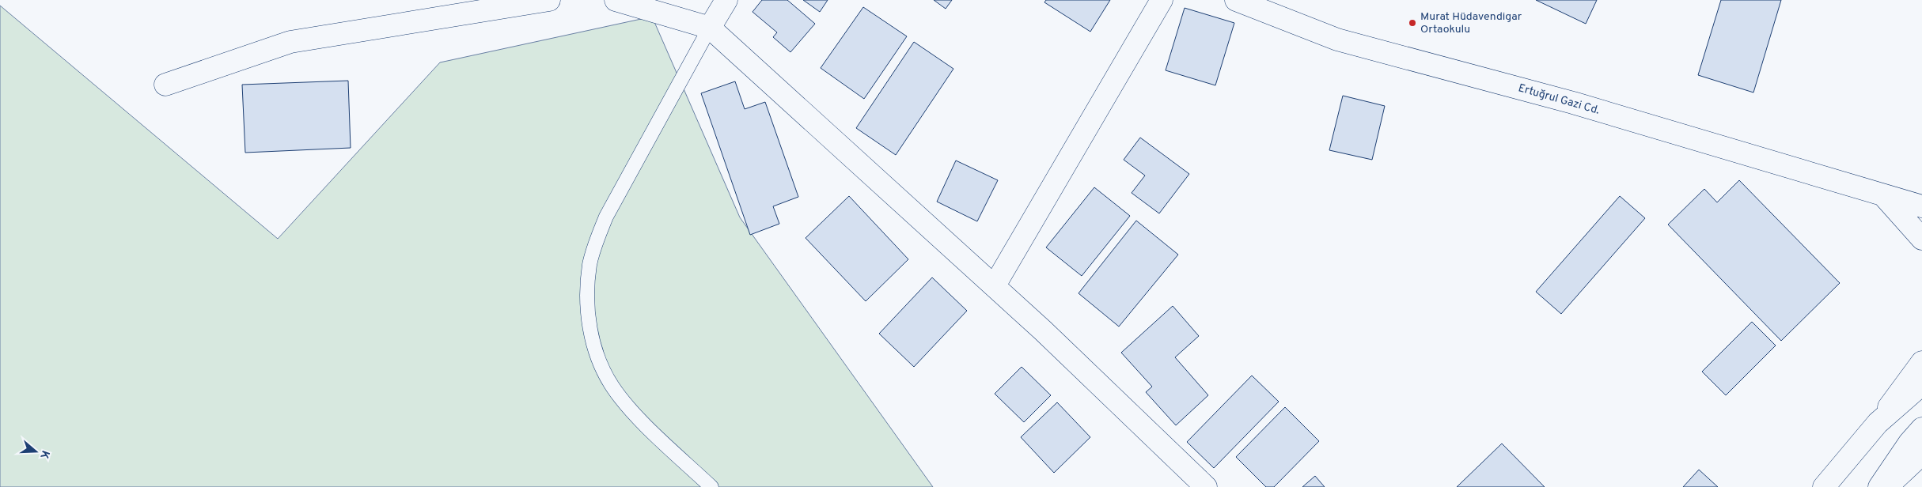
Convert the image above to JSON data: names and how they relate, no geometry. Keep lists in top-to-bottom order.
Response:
{
  "streets": {
    "street": ["Ertuğrul Gazi Cd."]
  },
  "places": ["Murat Hüdavendigar Ortaokulu"],
  "north": "right"
}
